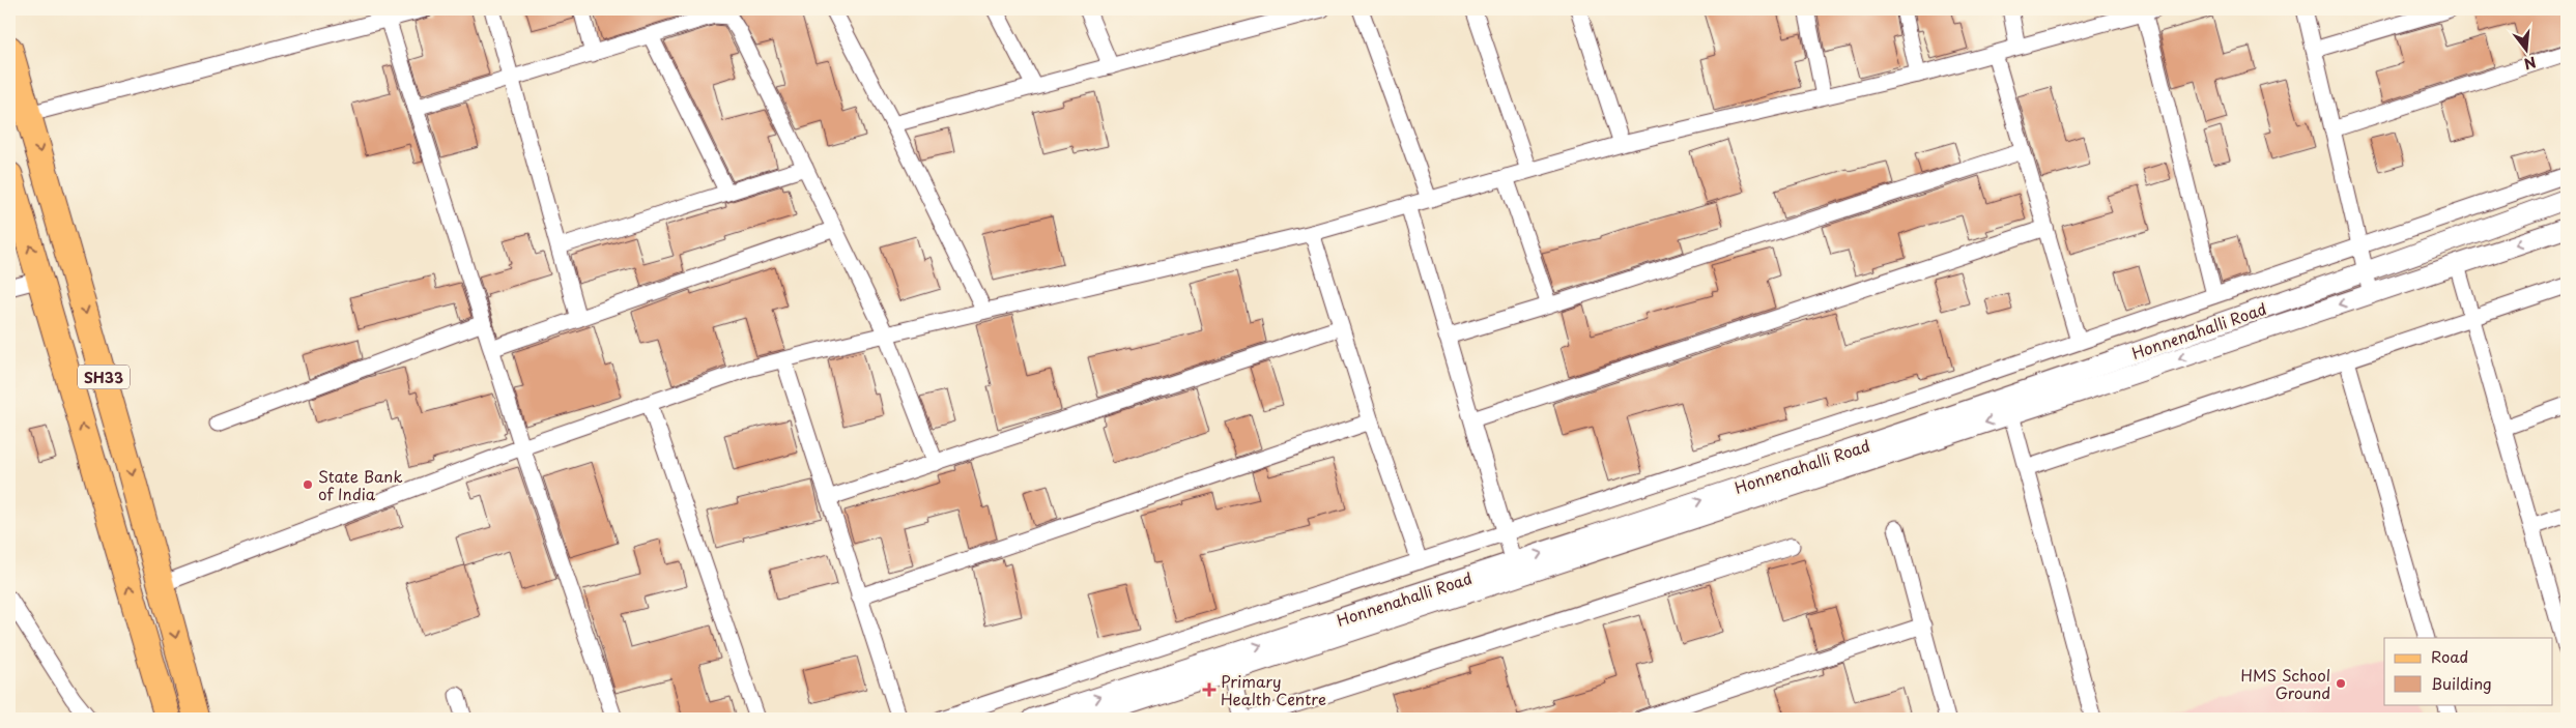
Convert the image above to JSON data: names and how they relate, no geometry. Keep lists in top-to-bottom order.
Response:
{
  "streets": {
    "main road": ["SH33"],
    "street": ["Honnenahalli Road"]
  },
  "places": {
    "other": ["State Bank of India", "HMS School Ground"],
    "health": ["Primary Health Centre"]
  },
  "legend": ["Road", "Building"],
  "north": "bottom"
}
